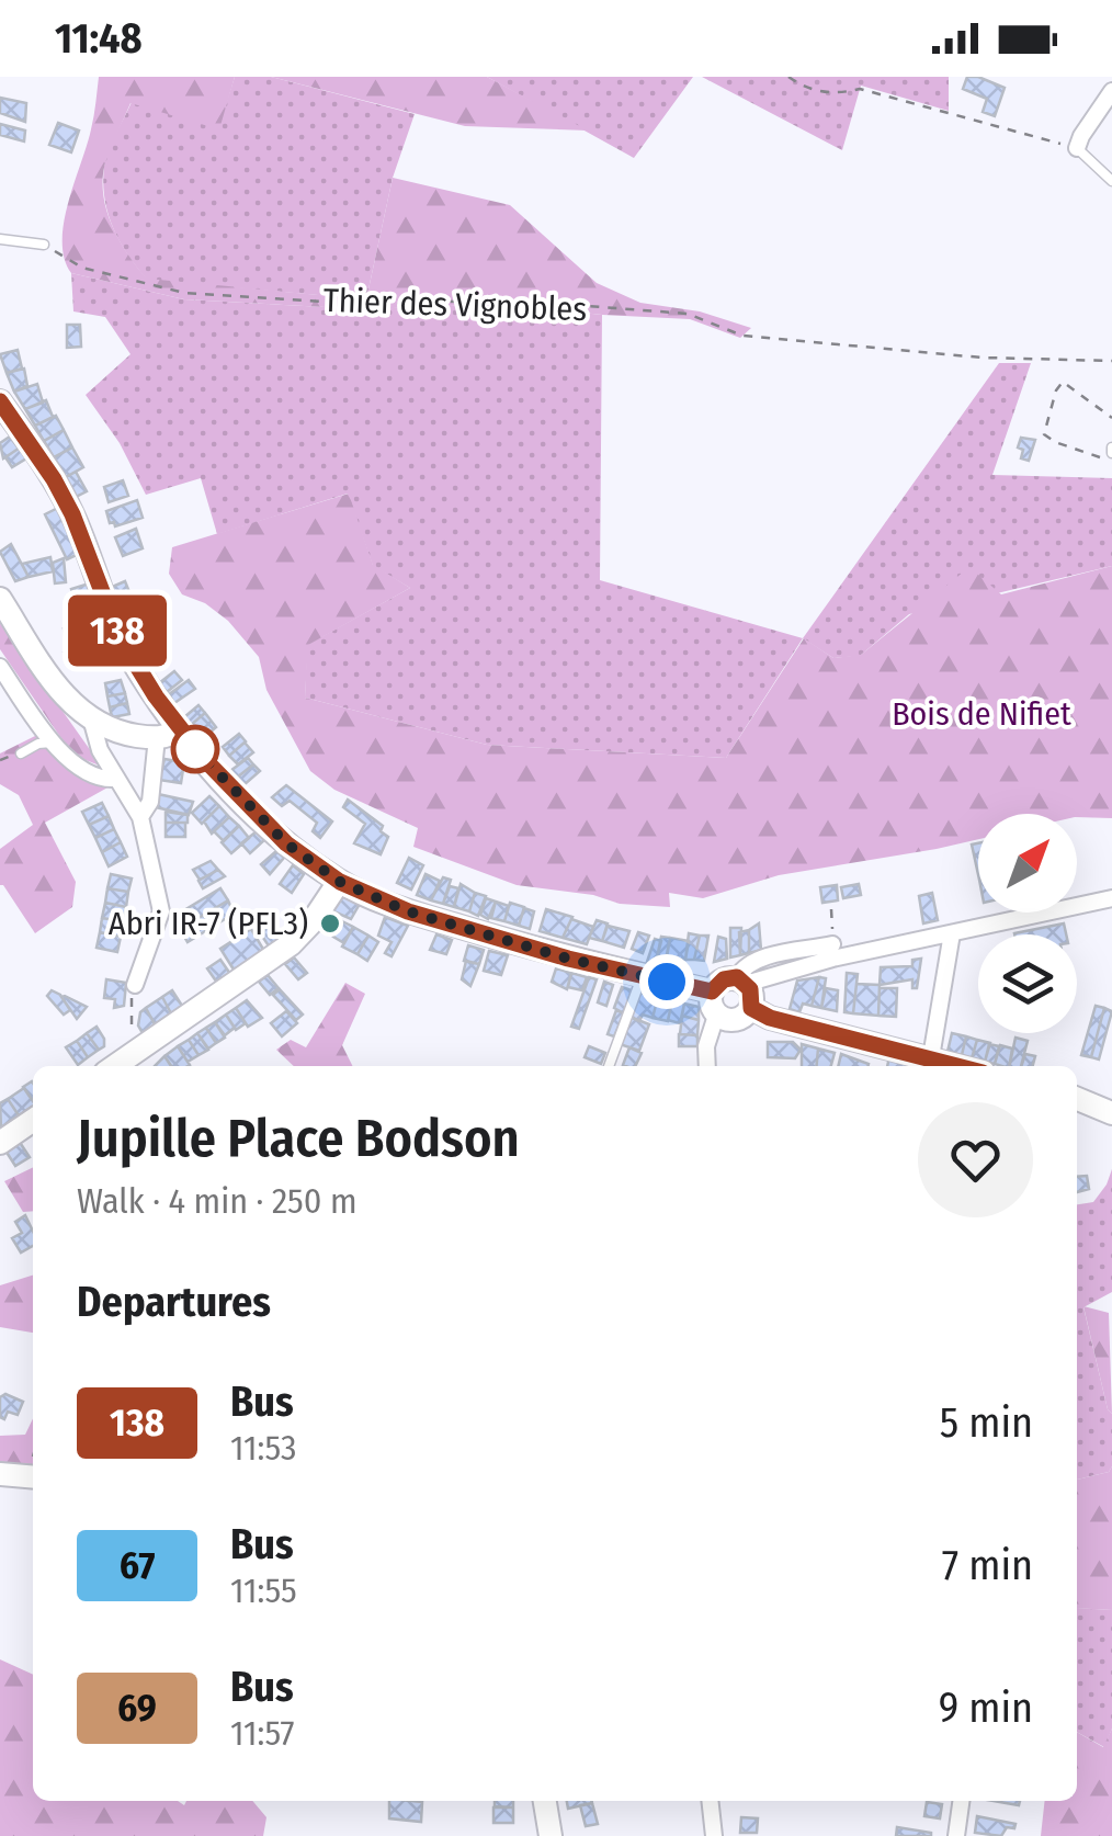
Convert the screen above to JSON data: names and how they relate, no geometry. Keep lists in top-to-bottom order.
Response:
{
  "streets": {
    "path": ["Thier des Vignobles"]
  },
  "parks": ["Bois de Nifiet"],
  "places": ["Abri IR-7 (PFL3)"],
  "lines": ["bus line 138"],
  "north": "top right",
  "page": {
    "status": "11:48",
    "on_map": "138",
    "heading": [
      ["Jupille Place Bodson", "Walk · 4 min · 250 m"],
      "Departures"
    ],
    "list": [
      {
        "mark": "138",
        "name": "Bus",
        "note": "11:53",
        "value": "5 min"
      },
      {
        "mark": "67",
        "name": "Bus",
        "note": "11:55",
        "value": "7 min"
      },
      {
        "mark": "69",
        "name": "Bus",
        "note": "11:57",
        "value": "9 min"
      }
    ]
  }
}
